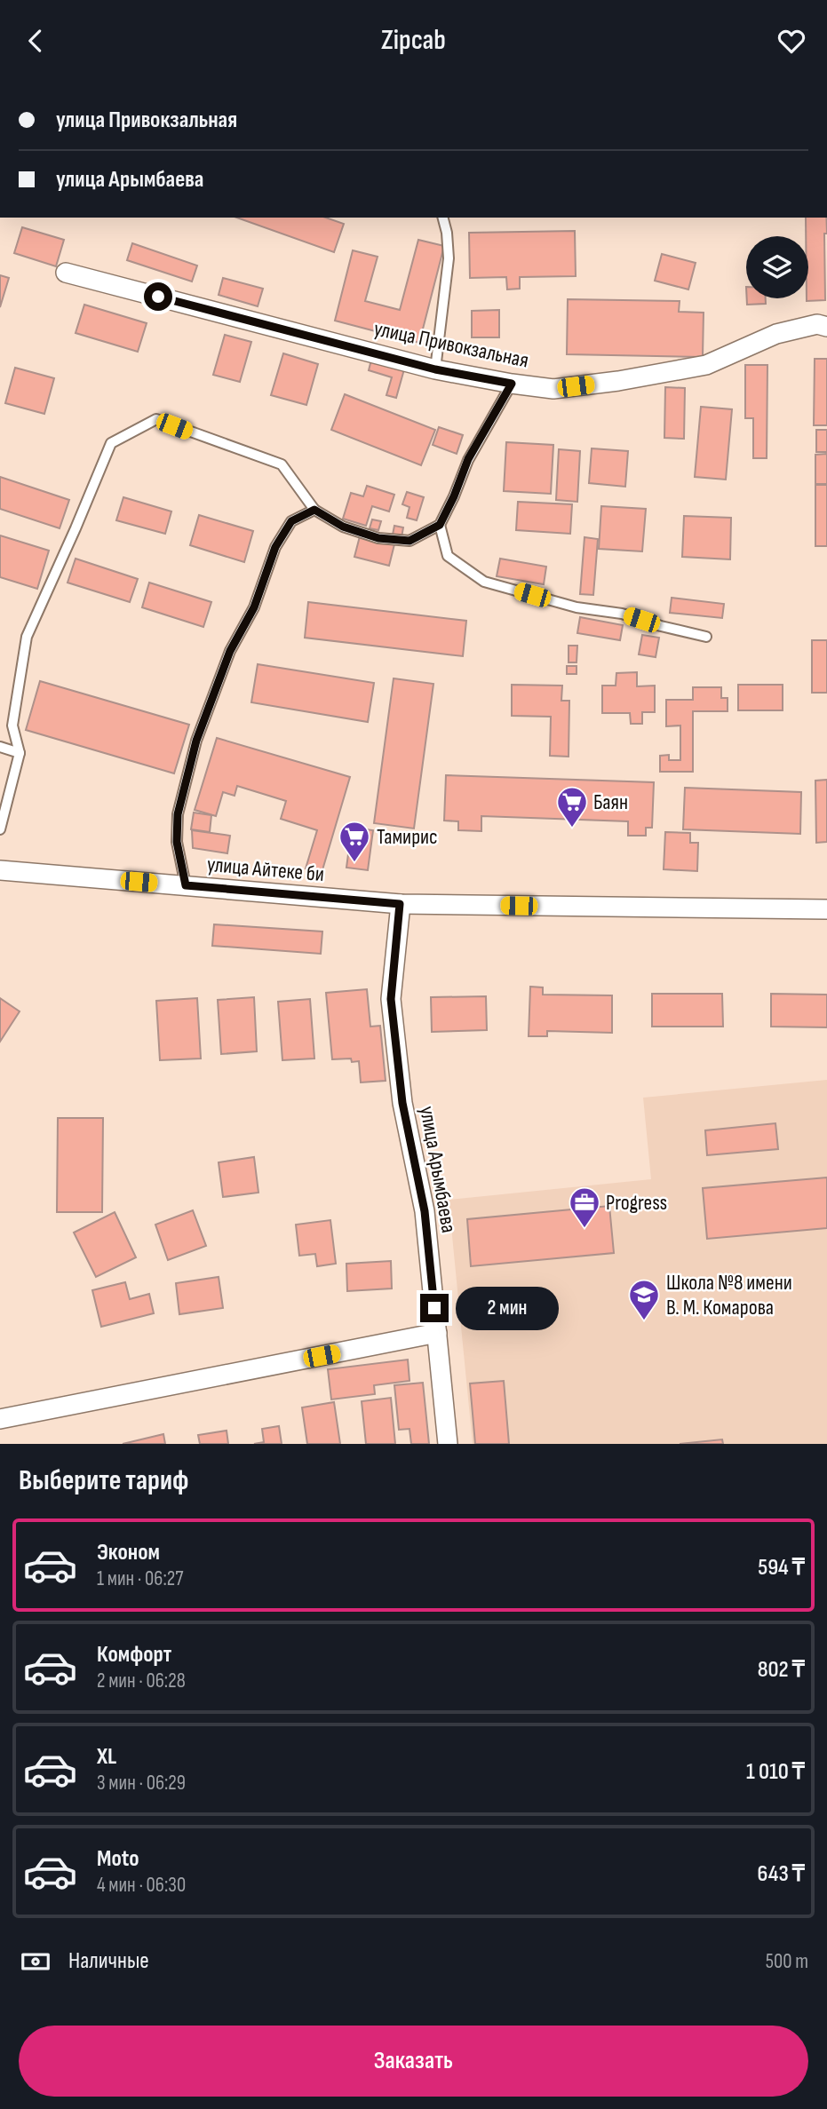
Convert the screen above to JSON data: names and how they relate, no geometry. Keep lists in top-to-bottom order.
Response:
{
  "streets": {
    "street": ["улица Привокзальная", "улица Айтеке би", "улица Арымбаева"]
  },
  "crossings": [
    ["улица Айтеке би", "улица Арымбаева"]
  ],
  "places": {
    "supermarket": ["Баян", "Тамирис"],
    "office": ["Progress"],
    "school or university": ["Школа №8 имени В. М. Комарова"]
  },
  "page": {
    "header": "Zipcab",
    "banner": ["улица Привокзальная", "улица Арымбаева"],
    "bubble": "2 мин",
    "heading": "Выберите тариф",
    "list": [
      {
        "name": "Эконом",
        "note": "1 мин · 06:27",
        "value": "594 ₸"
      },
      {
        "name": "Комфорт",
        "note": "2 мин · 06:28",
        "value": "802 ₸"
      },
      {
        "name": "XL",
        "note": "3 мин · 06:29",
        "value": "1 010 ₸"
      },
      {
        "name": "Moto",
        "note": "4 мин · 06:30",
        "value": "643 ₸"
      }
    ],
    "pay": ["Наличные", "500 m"],
    "buttons": "Заказать"
  }
}
